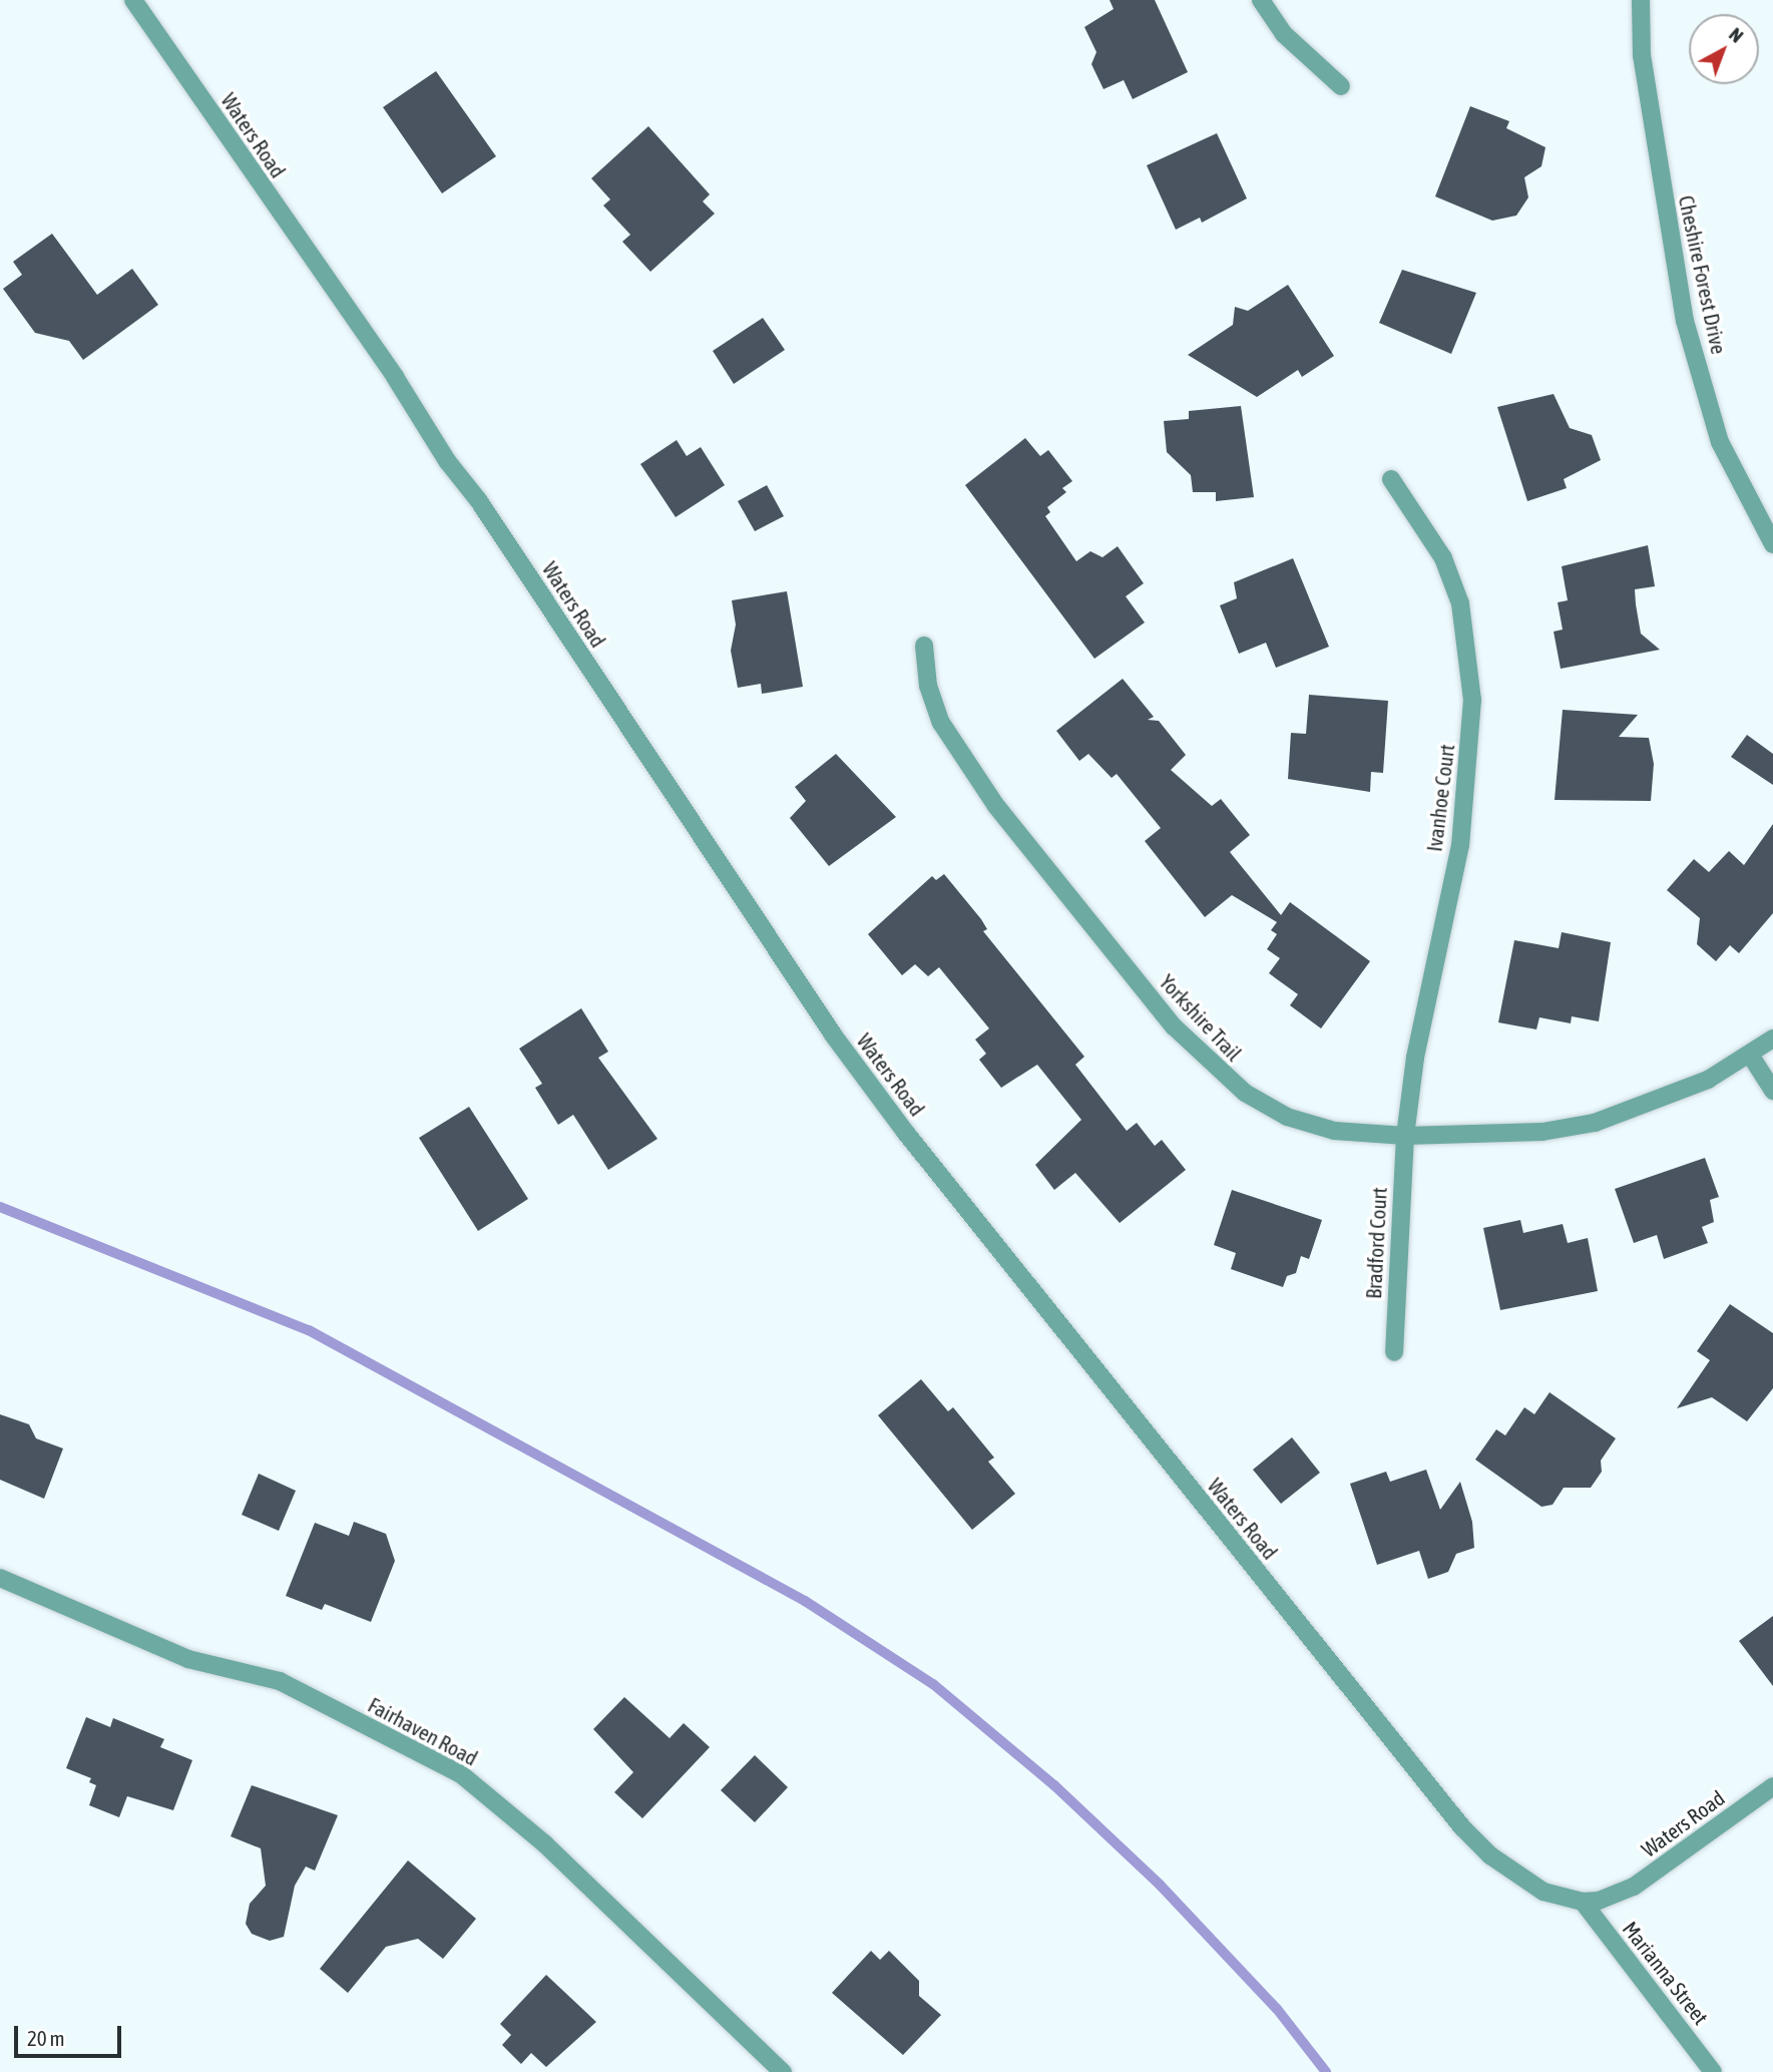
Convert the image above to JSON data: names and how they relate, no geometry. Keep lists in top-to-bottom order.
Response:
{
  "streets": {
    "street": [
      "Waters Road",
      "Cheshire Forest Drive",
      "Ivanhoe Court",
      "Yorkshire Trail",
      "Bradford Court",
      "Fairhaven Road",
      "Marianna Street"
    ]
  },
  "crossings": [
    ["Waters Road", "Marianna Street"],
    ["Ivanhoe Court", "Yorkshire Trail"],
    ["Ivanhoe Court", "Bradford Court"],
    ["Yorkshire Trail", "Bradford Court"]
  ],
  "scale_bar": "20 m",
  "north": "top right"
}
